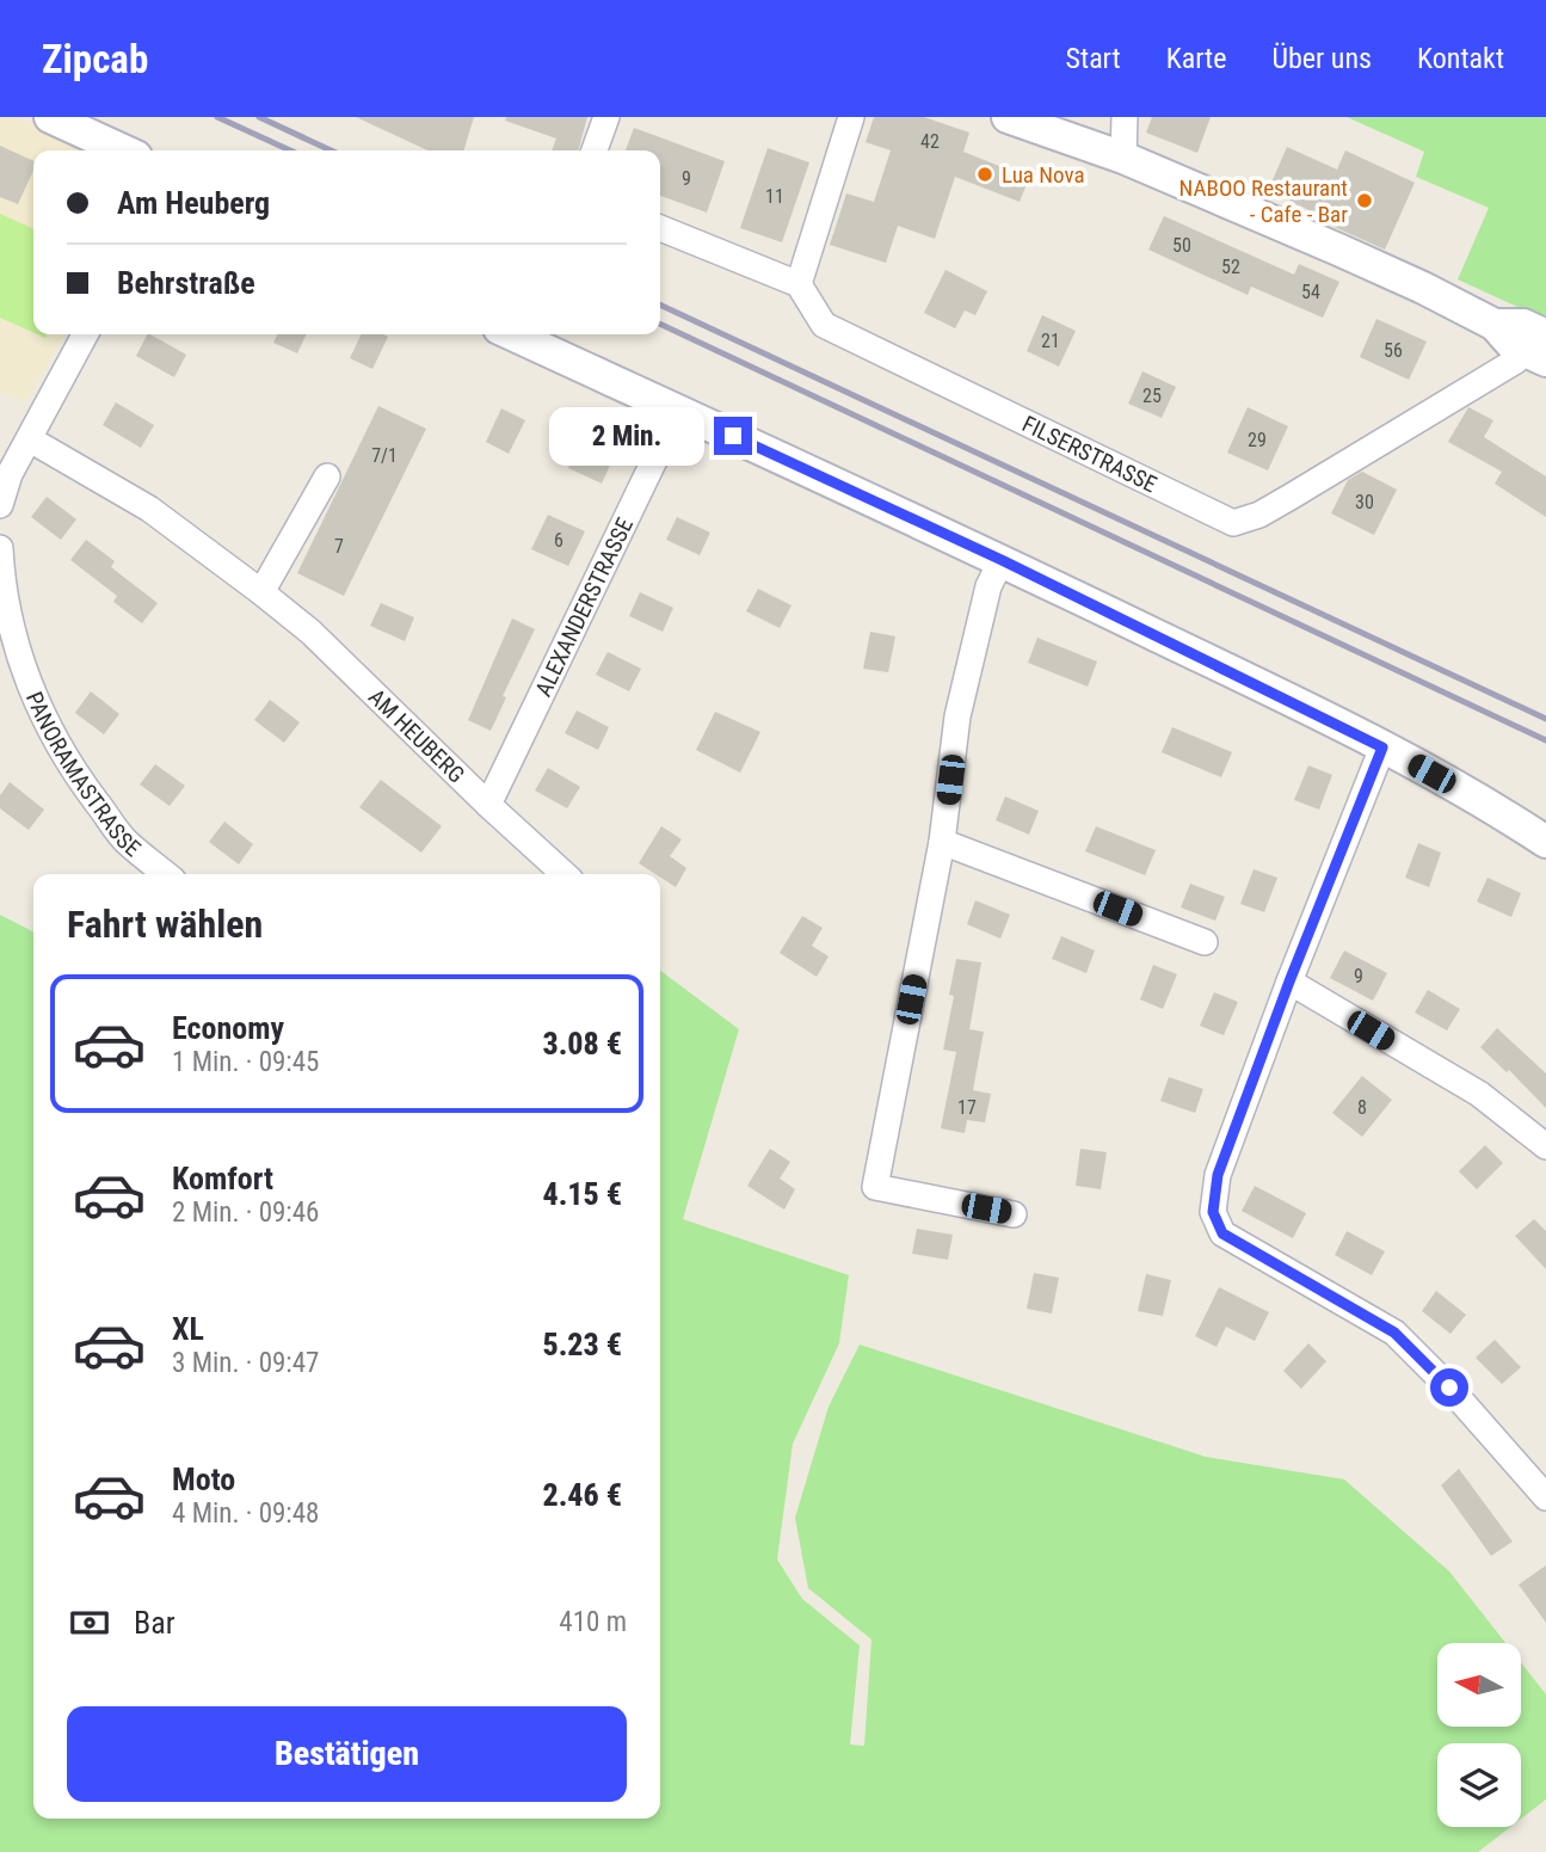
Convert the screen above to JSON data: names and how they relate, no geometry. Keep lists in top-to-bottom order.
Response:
{
  "streets": {
    "street": [
      "FILSERSTRASSE",
      "ALEXANDERSTRASSE",
      "AM HEUBERG",
      "PANORAMASTRASSE"
    ]
  },
  "crossings": [
    ["ALEXANDERSTRASSE", "AM HEUBERG"]
  ],
  "places": ["Lua Nova", "NABOO Restaurant - Cafe - Bar"],
  "house_numbers": [
    "42",
    "9",
    "11",
    "50",
    "52",
    "54",
    "21",
    "56",
    "25",
    "29",
    "7/1",
    "30",
    "6",
    "7",
    "9",
    "17",
    "8"
  ],
  "north": "left",
  "page": {
    "header": "Zipcab",
    "nav": [
      "Start",
      "Karte",
      "Über uns",
      "Kontakt"
    ],
    "banner": ["Am Heuberg", "Behrstraße"],
    "bubble": "2 Min.",
    "heading": "Fahrt wählen",
    "list": [
      {
        "name": "Economy",
        "note": "1 Min. · 09:45",
        "value": "3.08 €"
      },
      {
        "name": "Komfort",
        "note": "2 Min. · 09:46",
        "value": "4.15 €"
      },
      {
        "name": "XL",
        "note": "3 Min. · 09:47",
        "value": "5.23 €"
      },
      {
        "name": "Moto",
        "note": "4 Min. · 09:48",
        "value": "2.46 €"
      }
    ],
    "pay": ["Bar", "410 m"],
    "buttons": "Bestätigen"
  }
}
